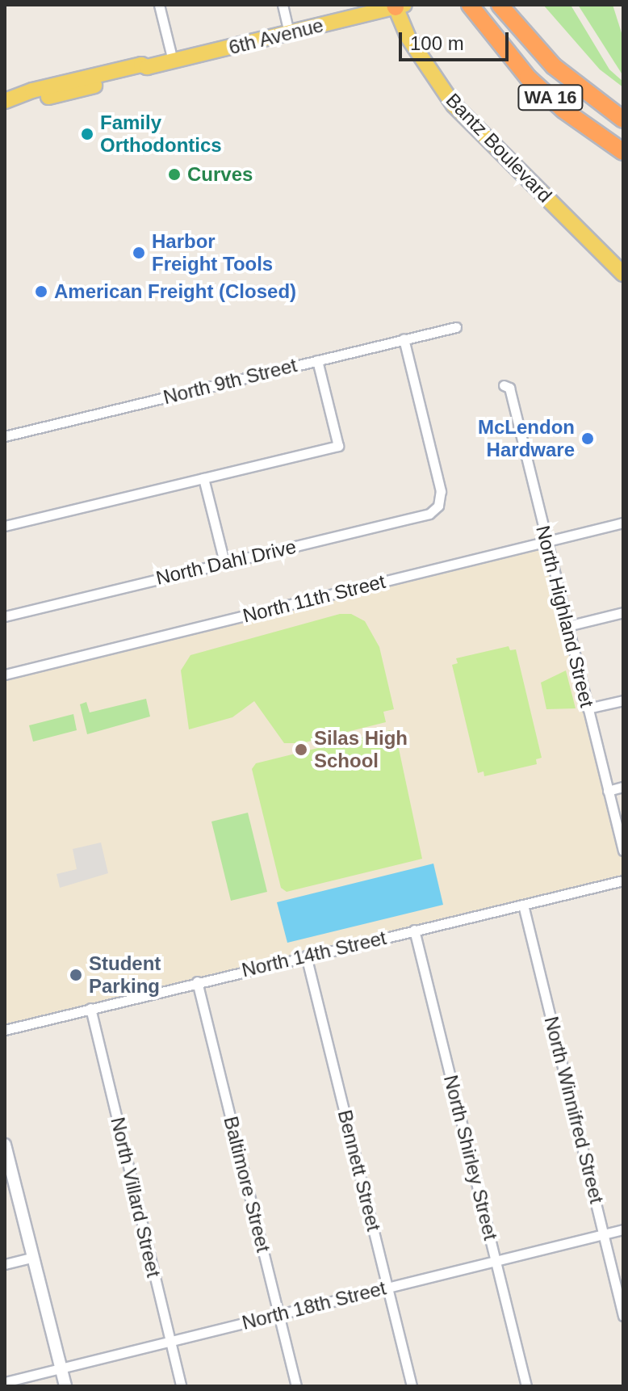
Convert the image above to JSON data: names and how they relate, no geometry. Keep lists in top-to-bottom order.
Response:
{
  "streets": {
    "highway": ["WA 16"],
    "main road": ["6th Avenue", "Bantz Boulevard"],
    "street": [
      "North 9th Street",
      "North Dahl Drive",
      "North 11th Street",
      "North Highland Street",
      "North 14th Street",
      "North Winnifred Street",
      "North Shirley Street",
      "Bennett Street",
      "Baltimore Street",
      "North Villard Street",
      "North 18th Street"
    ]
  },
  "crossings": [
    ["6th Avenue", "Bantz Boulevard"],
    ["North 9th Street", "North Dahl Drive"],
    ["North 11th Street", "North Highland Street"],
    ["North 14th Street", "North Winnifred Street"],
    ["North 14th Street", "North Shirley Street"],
    ["North 14th Street", "Bennett Street"],
    ["North 14th Street", "Baltimore Street"],
    ["North 14th Street", "North Villard Street"],
    ["North Winnifred Street", "North 18th Street"],
    ["North Shirley Street", "North 18th Street"],
    ["Bennett Street", "North 18th Street"],
    ["Baltimore Street", "North 18th Street"],
    ["North Villard Street", "North 18th Street"]
  ],
  "places": [
    "Family Orthodontics",
    "Curves",
    "Harbor Freight Tools",
    "American Freight (Closed)",
    "McLendon Hardware",
    "Silas High School",
    "Student Parking"
  ],
  "scale_bar": "100 m"
}
